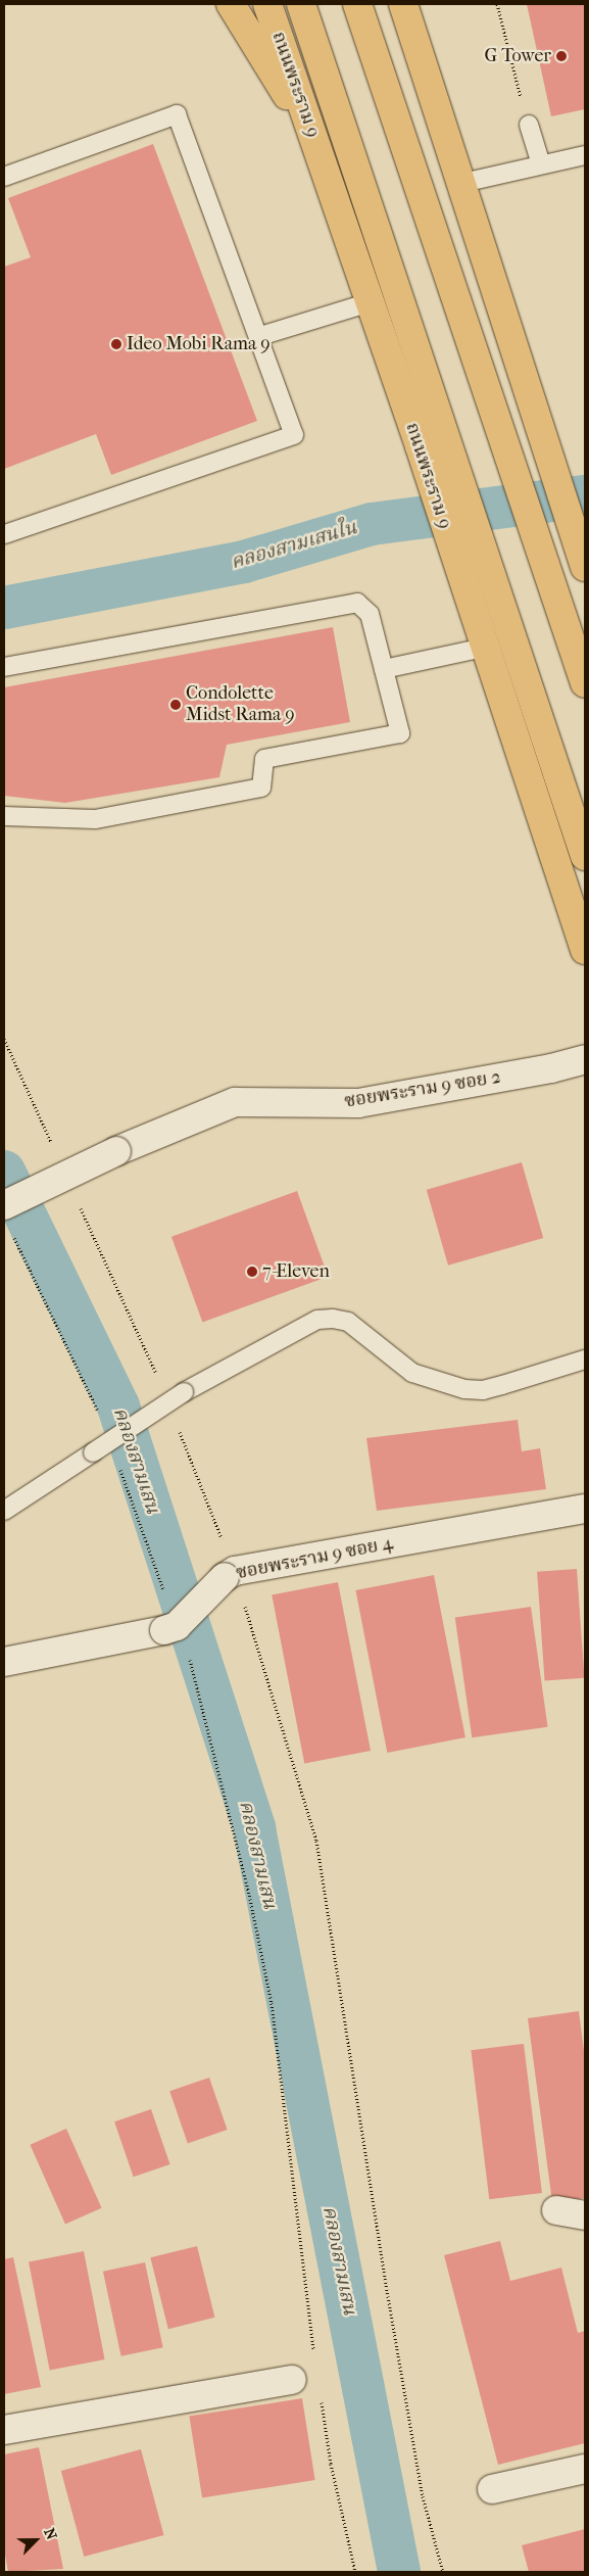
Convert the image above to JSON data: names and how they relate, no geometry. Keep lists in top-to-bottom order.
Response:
{
  "streets": {
    "main road": ["ถนนพระราม 9"],
    "street": ["ซอยพระราม 9 ซอย 2", "ซอยพระราม 9 ซอย 4"]
  },
  "water": ["คลองสามเสนใน", "คลองสามเสน"],
  "places": [
    "G Tower",
    "Ideo Mobi Rama 9",
    "Condolette Midst Rama 9",
    "7-Eleven"
  ],
  "north": "top right"
}
